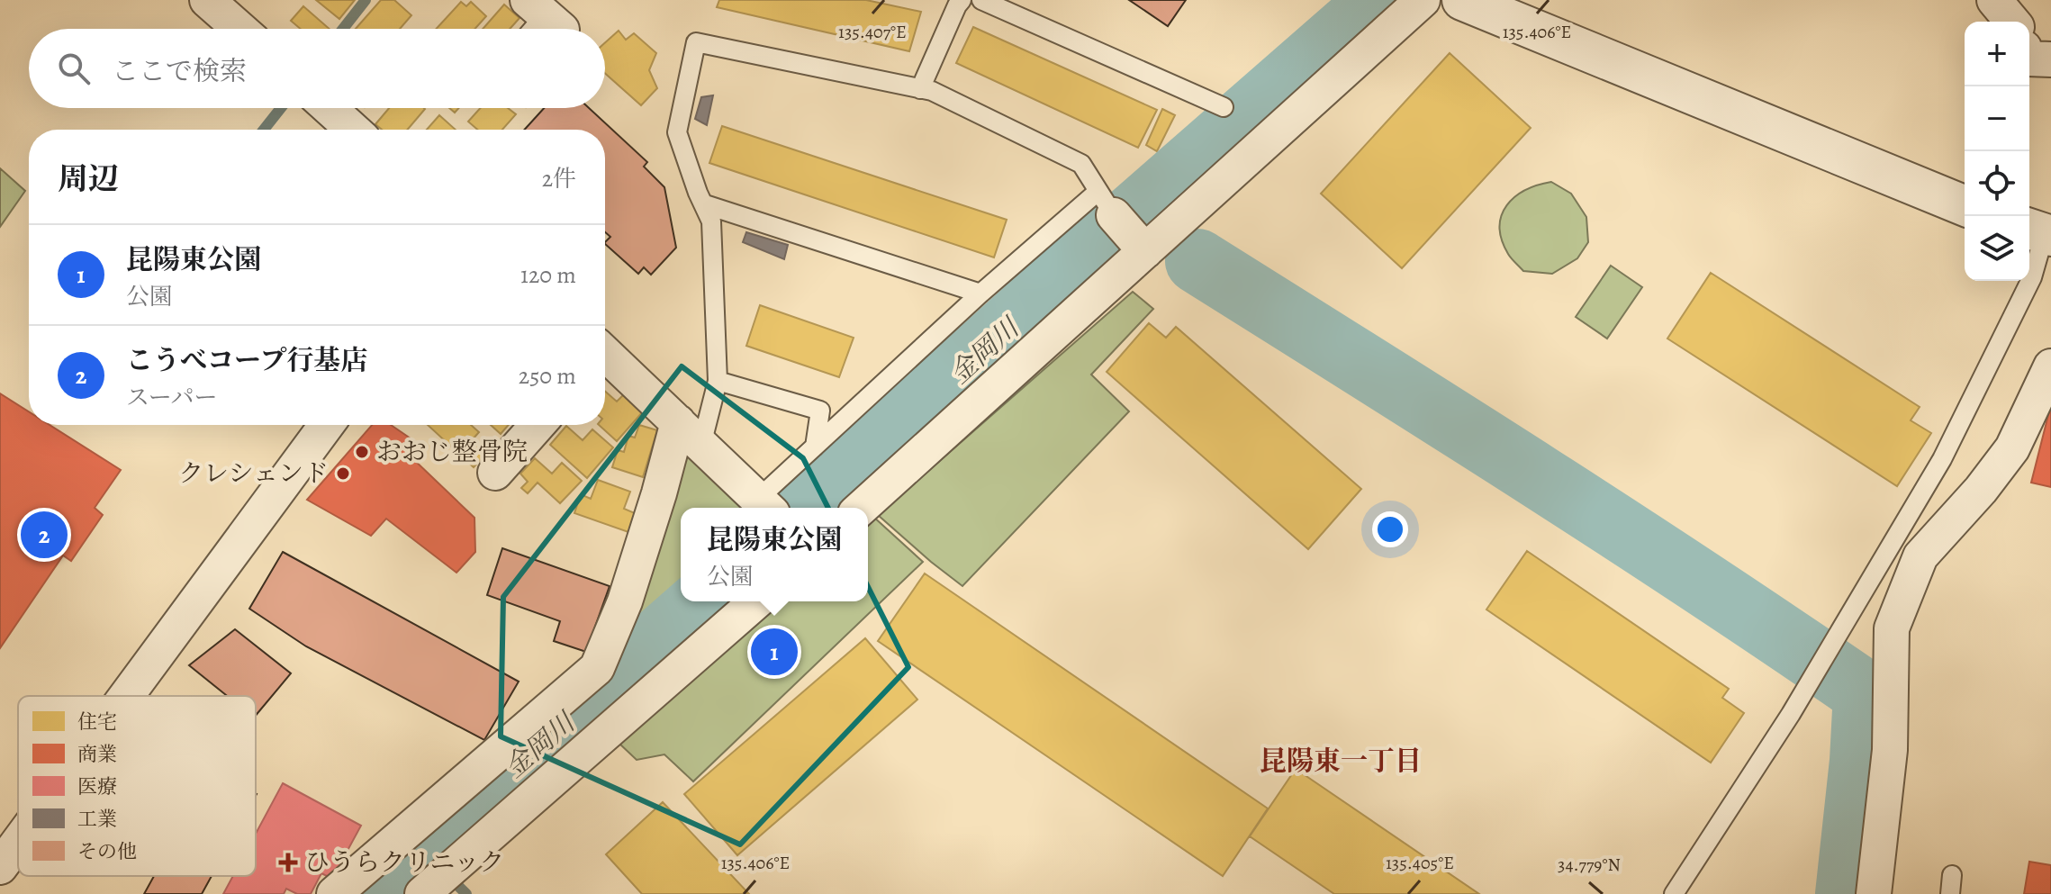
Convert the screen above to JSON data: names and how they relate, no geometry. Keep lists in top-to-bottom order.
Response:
{
  "districts": ["昆陽東一丁目"],
  "water": ["金岡川"],
  "places": {
    "other": ["おおじ整骨院", "クレシェンド"],
    "health": ["ひうらクリニック"]
  },
  "legend": [
    "住宅",
    "商業",
    "医療",
    "工業",
    "その他"
  ],
  "page": {
    "map_buttons": ["+", "−"],
    "search": "ここで検索",
    "heading": ["周辺", "2件"],
    "list": [
      {
        "mark": "1",
        "name": "昆陽東公園",
        "note": "公園",
        "value": "120 m"
      },
      {
        "mark": "2",
        "name": "こうべコープ行基店",
        "note": "スーパー",
        "value": "250 m"
      }
    ],
    "popup": ["昆陽東公園", "公園"],
    "pins": ["2", "1"]
  },
  "coordinates": [
    "135.407°E",
    "135.406°E",
    "135.405°E",
    "34.779°N"
  ]
}
